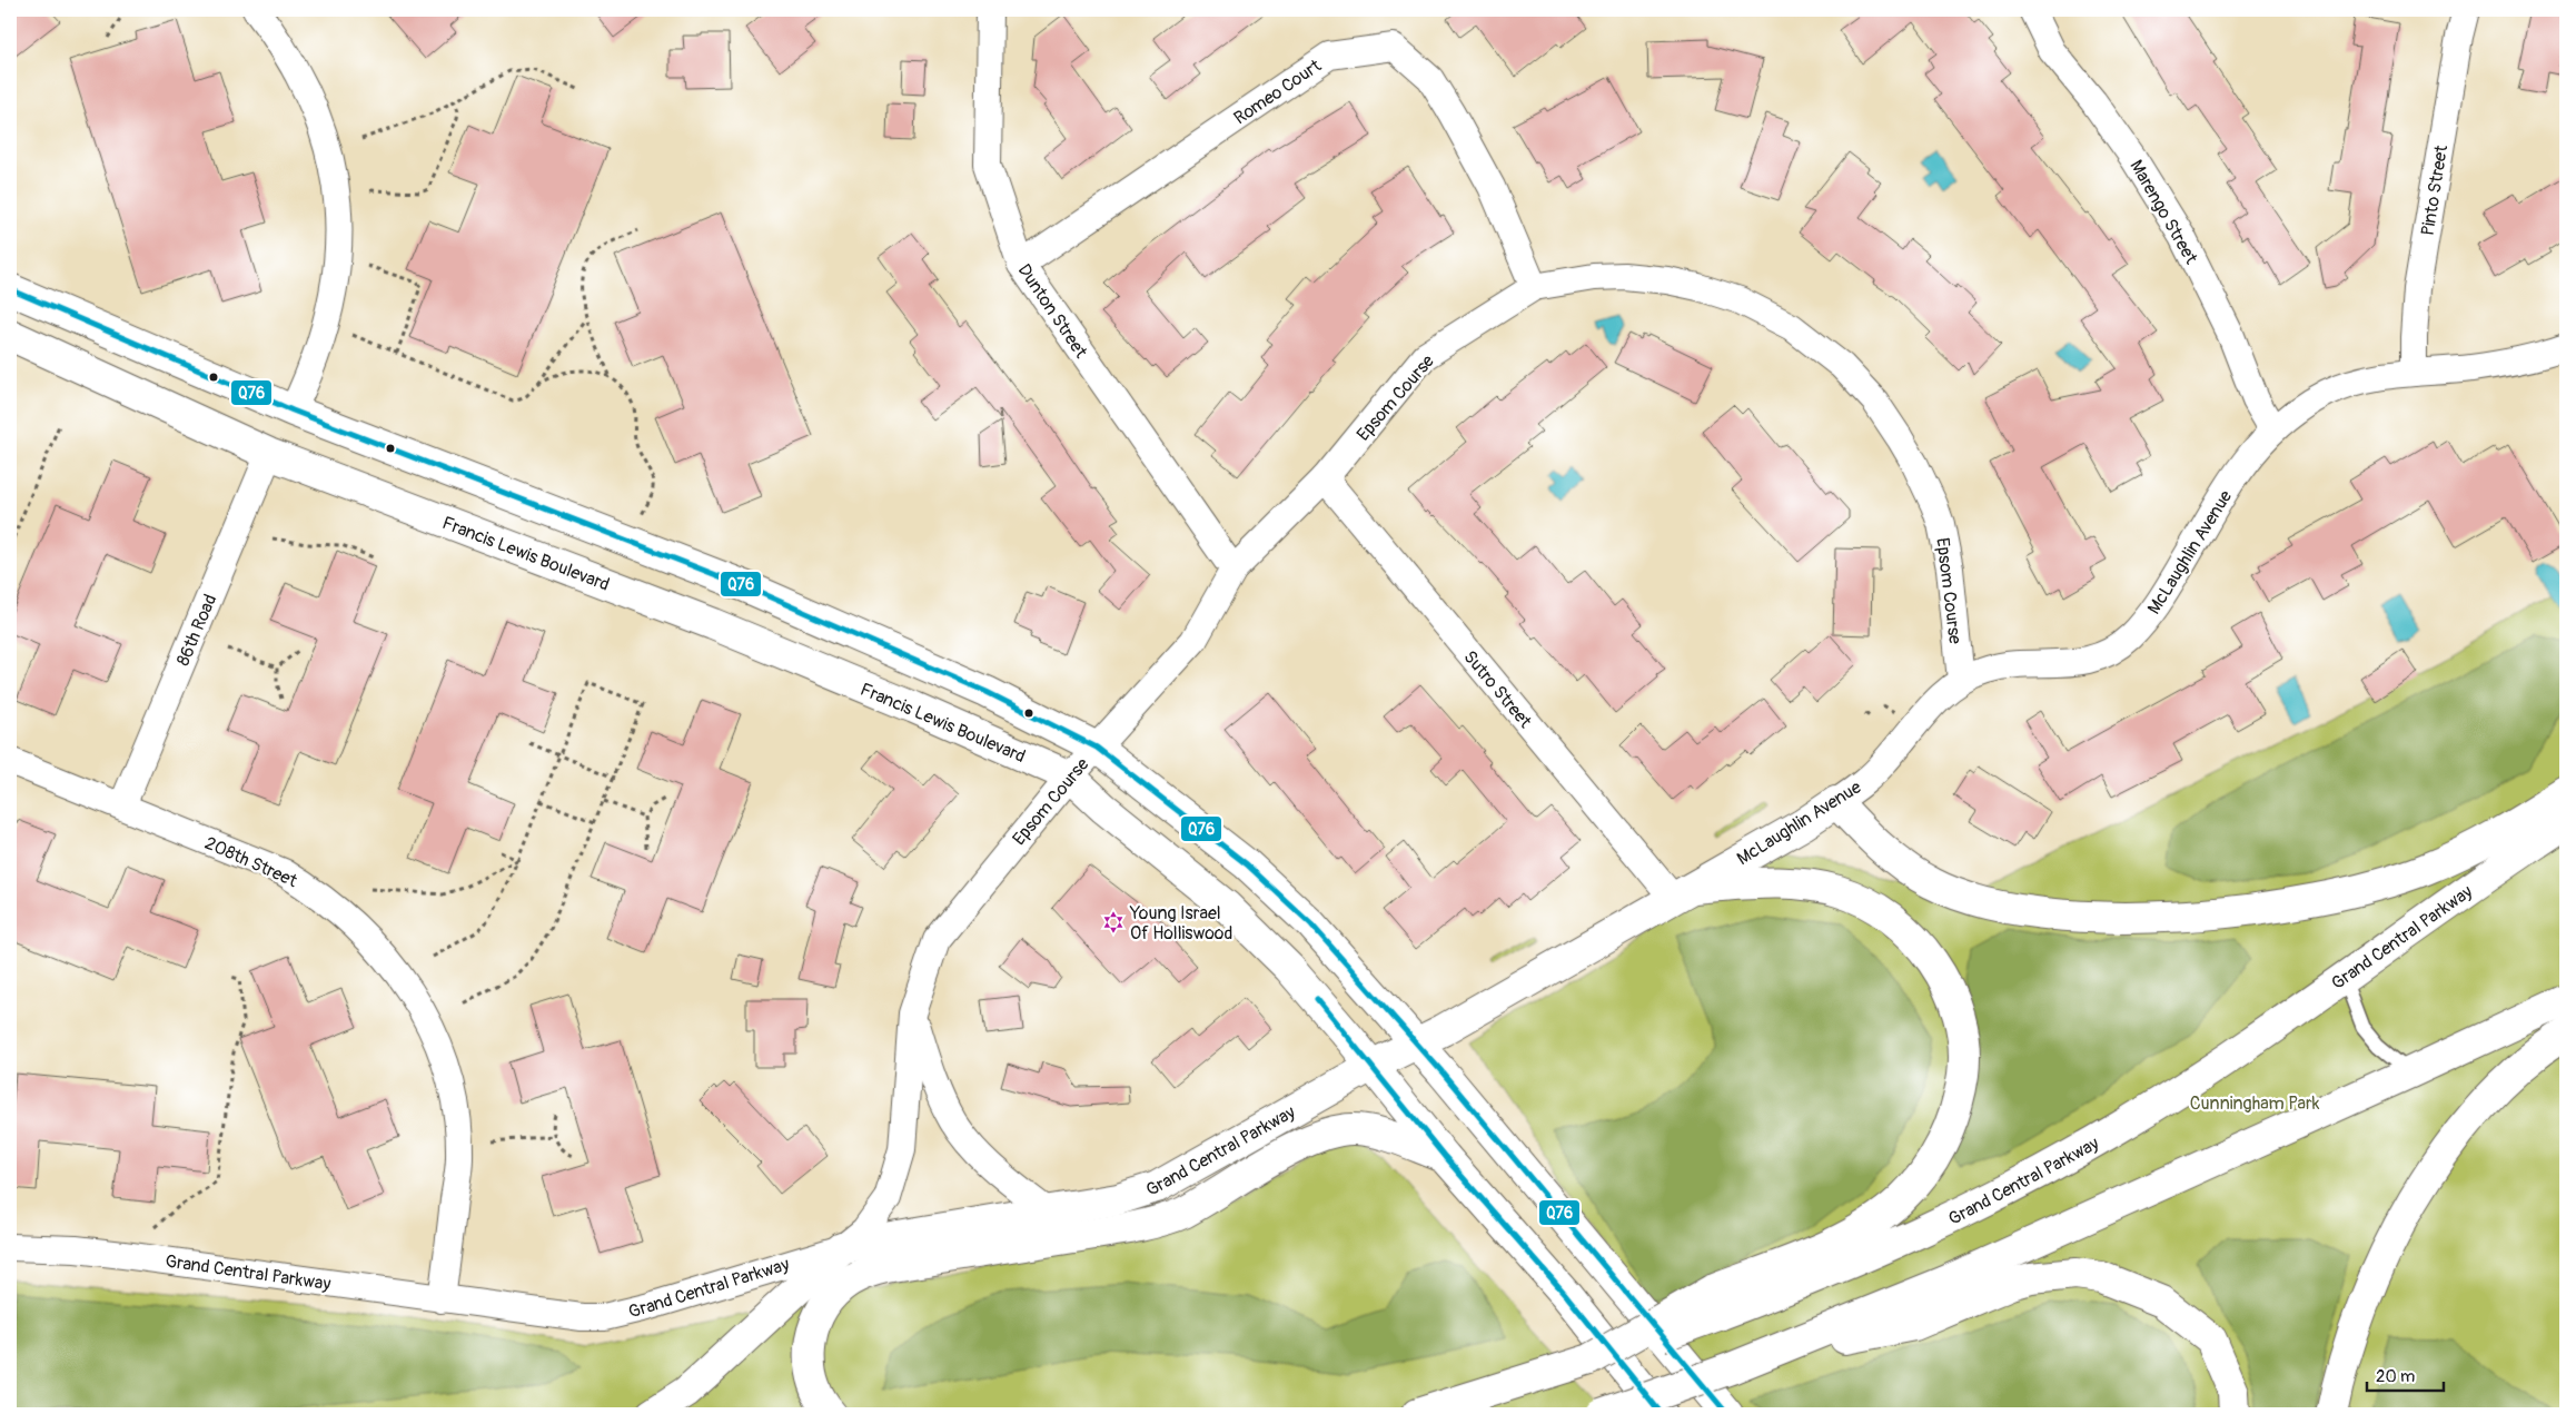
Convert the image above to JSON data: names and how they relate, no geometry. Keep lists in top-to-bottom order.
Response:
{
  "streets": {
    "main road": ["McLaughlin Avenue", "Francis Lewis Boulevard", "Grand Central Parkway"],
    "street": [
      "Romeo Court",
      "Pinto Street",
      "Marengo Street",
      "Dunton Street",
      "Epsom Course",
      "86th Road",
      "Sutro Street",
      "208th Street"
    ]
  },
  "crossings": [
    ["Romeo Court", "Dunton Street"],
    ["Romeo Court", "Epsom Course"],
    ["Pinto Street", "McLaughlin Avenue"],
    ["Marengo Street", "McLaughlin Avenue"],
    ["Dunton Street", "Epsom Course"],
    ["Epsom Course", "McLaughlin Avenue"],
    ["Epsom Course", "Francis Lewis Boulevard"],
    ["Epsom Course", "Sutro Street"],
    ["Epsom Course", "Grand Central Parkway"],
    ["McLaughlin Avenue", "Francis Lewis Boulevard"],
    ["McLaughlin Avenue", "Sutro Street"],
    ["McLaughlin Avenue", "Grand Central Parkway"],
    ["Francis Lewis Boulevard", "86th Road"],
    ["Francis Lewis Boulevard", "Grand Central Parkway"],
    ["86th Road", "208th Street"],
    ["208th Street", "Grand Central Parkway"]
  ],
  "parks": ["Cunningham Park"],
  "places": {
    "synagogue": ["Young Israel Of Holliswood"]
  },
  "lines": ["transit line Q76"],
  "scale_bar": "20 m"
}
